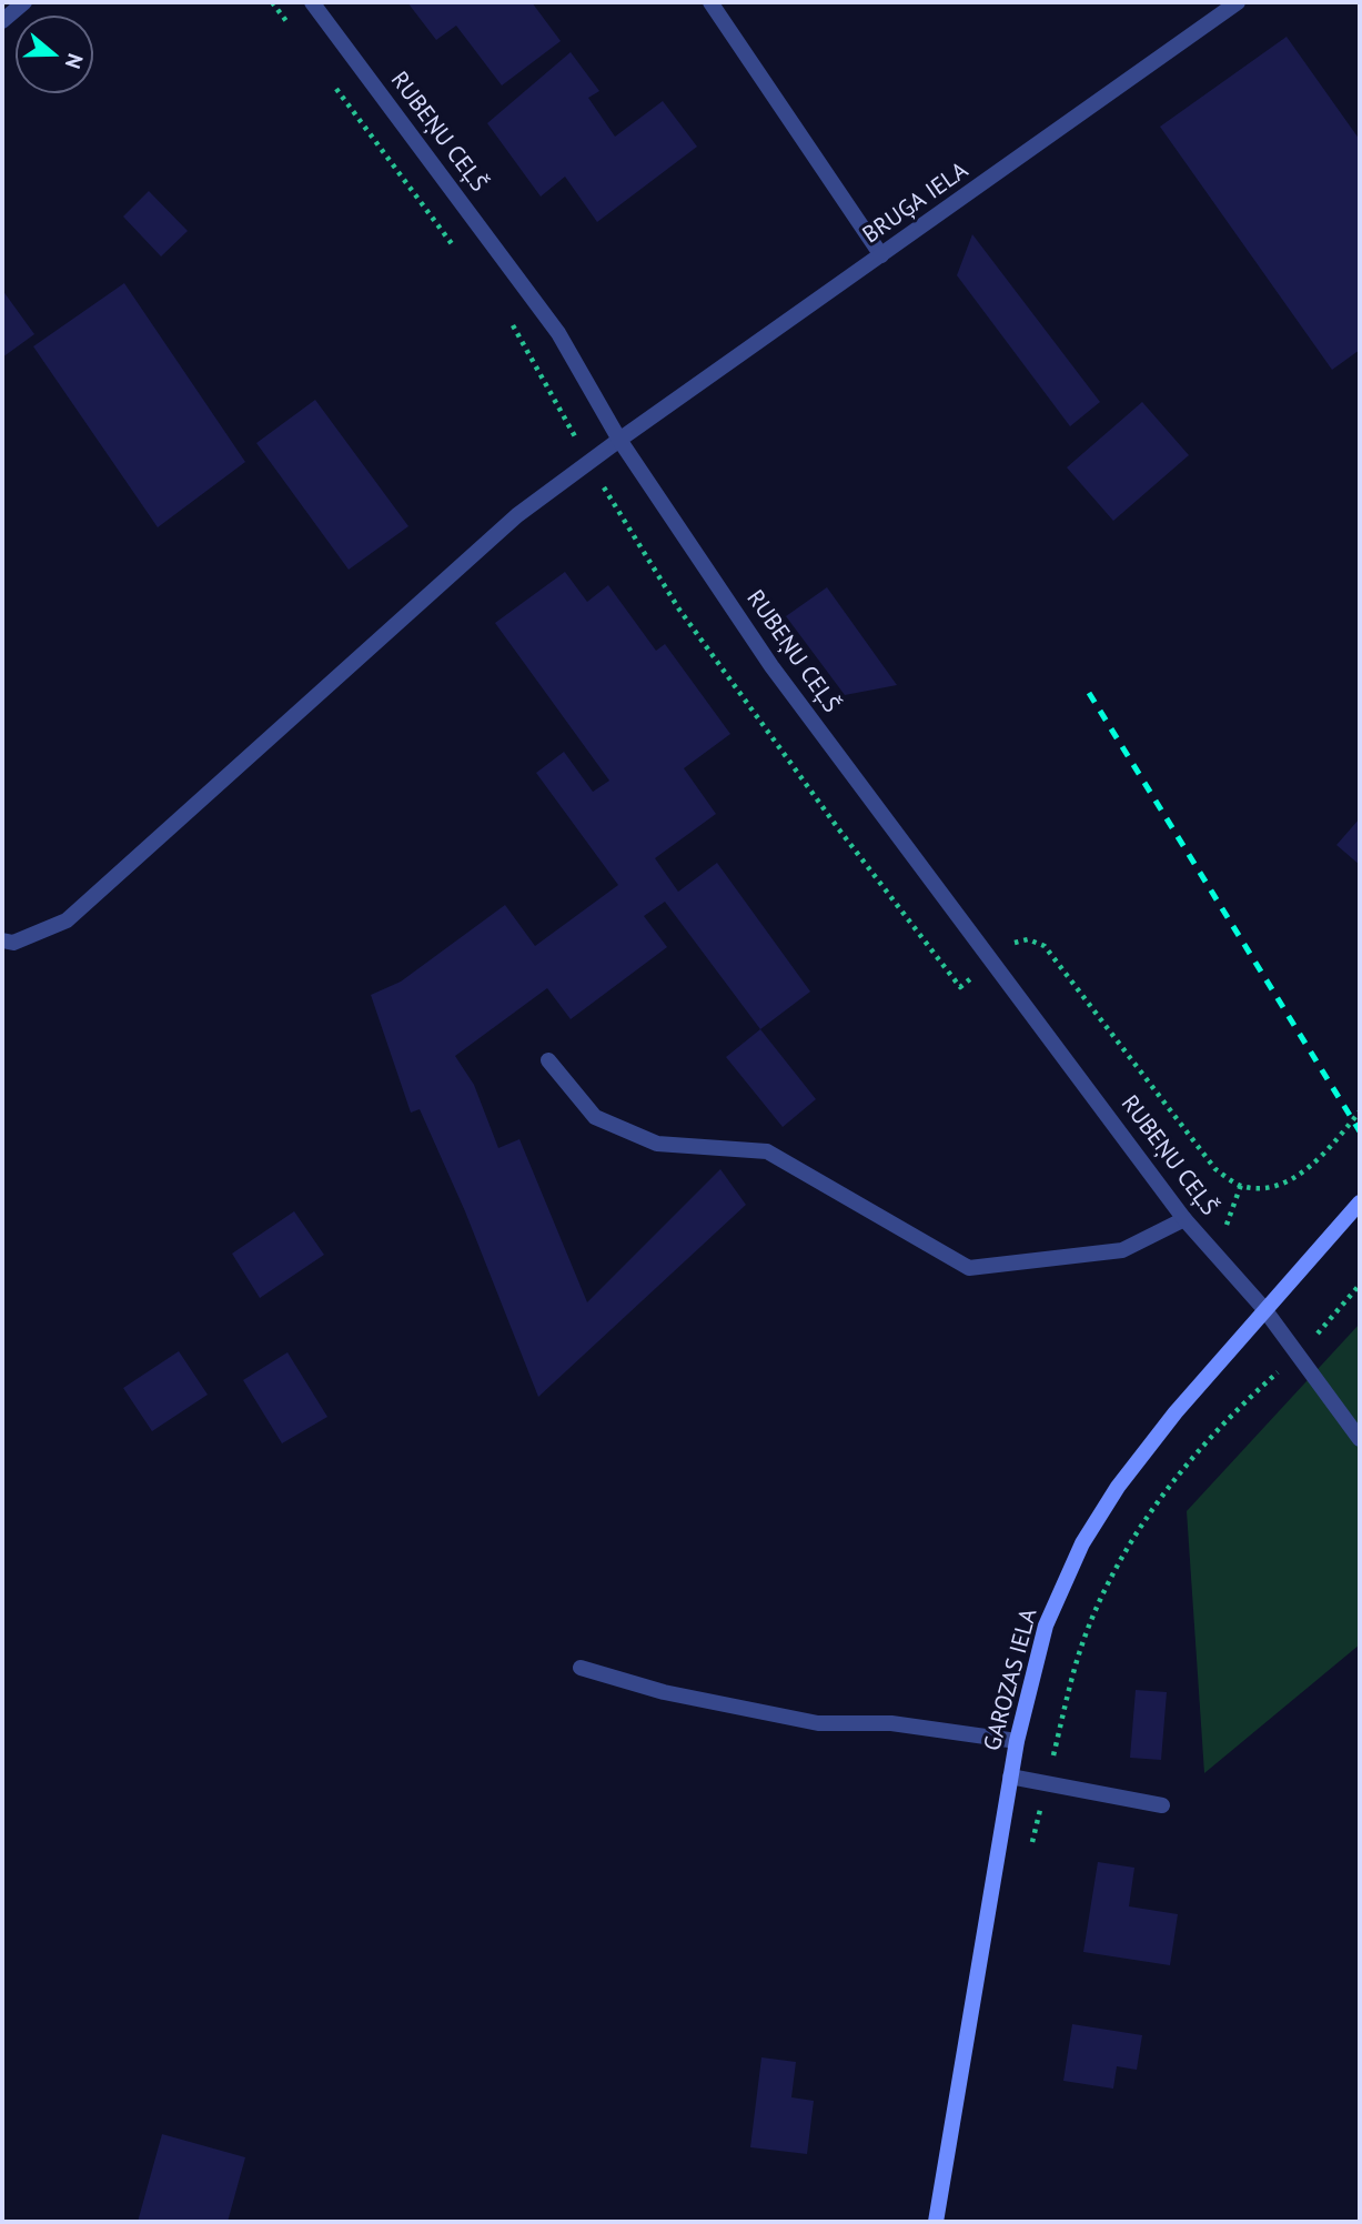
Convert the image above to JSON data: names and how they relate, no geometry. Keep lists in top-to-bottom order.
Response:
{
  "streets": {
    "main road": ["GAROZAS IELA"],
    "street": ["RUBEŅU CEĻŠ", "BRUĢA IELA"]
  },
  "crossings": [
    ["RUBEŅU CEĻŠ", "BRUĢA IELA"],
    ["RUBEŅU CEĻŠ", "GAROZAS IELA"]
  ],
  "north": "right"
}
